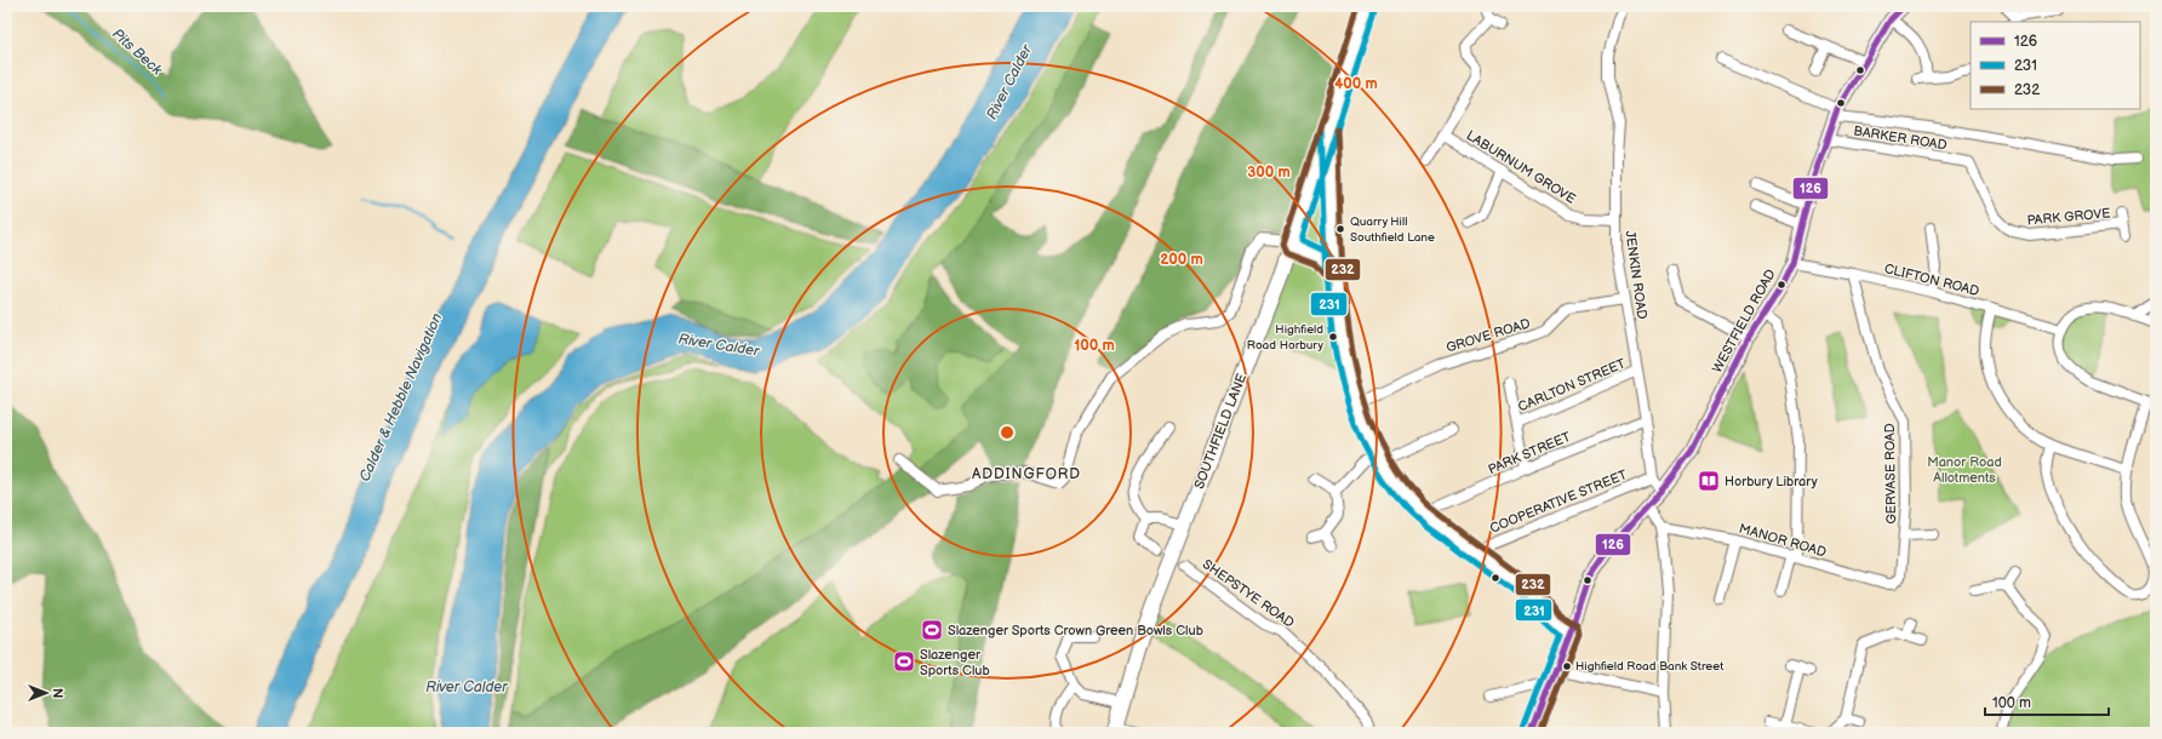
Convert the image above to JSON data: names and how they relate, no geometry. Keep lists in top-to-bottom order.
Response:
{
  "streets": {
    "highway": ["SOUTHFIELD LANE"],
    "main road": ["WESTFIELD ROAD"],
    "street": [
      "BARKER ROAD",
      "LABURNUM GROVE",
      "PARK GROVE",
      "JENKIN ROAD",
      "CLIFTON ROAD",
      "GROVE ROAD",
      "CARLTON STREET",
      "PARK STREET",
      "GERVASE ROAD",
      "COOPERATIVE STREET",
      "MANOR ROAD",
      "SHEPSTYE ROAD"
    ]
  },
  "crossings": [
    ["BARKER ROAD", "PARK GROVE"],
    ["BARKER ROAD", "WESTFIELD ROAD"],
    ["LABURNUM GROVE", "JENKIN ROAD"],
    ["JENKIN ROAD", "WESTFIELD ROAD"],
    ["JENKIN ROAD", "GROVE ROAD"],
    ["JENKIN ROAD", "CARLTON STREET"],
    ["JENKIN ROAD", "PARK STREET"],
    ["JENKIN ROAD", "COOPERATIVE STREET"],
    ["CLIFTON ROAD", "WESTFIELD ROAD"],
    ["CLIFTON ROAD", "GERVASE ROAD"],
    ["GERVASE ROAD", "MANOR ROAD"]
  ],
  "districts": ["ADDINGFORD"],
  "water": ["Pits Beck", "River Calder", "Calder & Hebble Navigation"],
  "parks": ["Manor Road Allotments"],
  "places": {
    "other": ["Quarry Hill Southfield Lane", "Highfield Road Horbury", "Highfield Road Bank Street"],
    "library": ["Horbury Library"],
    "sports": ["Slazenger Sports Crown Green Bowls Club", "Slazenger Sports Club"]
  },
  "lines": ["transit line 126", "transit line 232", "transit line 231"],
  "legend": ["126", "231", "232"],
  "scale_bar": "100 m",
  "north": "right",
  "rings": [
    "400 m",
    "300 m",
    "200 m",
    "100 m"
  ]
}
